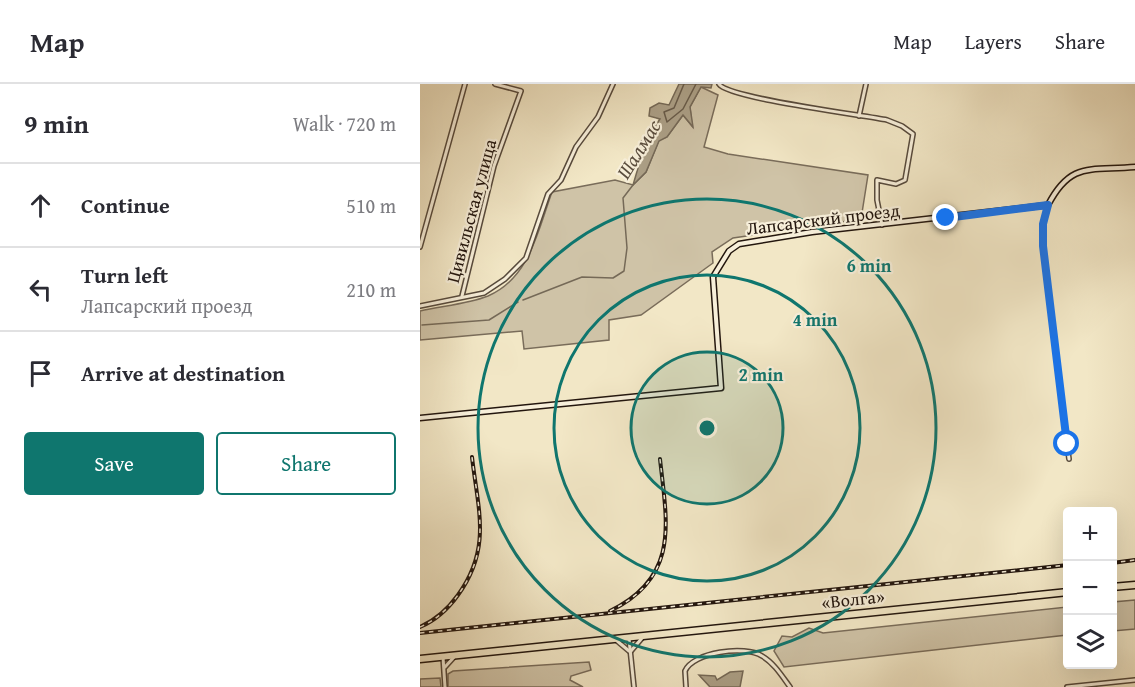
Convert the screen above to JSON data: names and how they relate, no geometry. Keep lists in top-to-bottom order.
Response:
{
  "streets": {
    "highway": ["«Волга»"],
    "street": ["Цивильская улица", "Лапсарский проезд"]
  },
  "water": ["Шалмас"],
  "page": {
    "header": "Map",
    "nav": ["Map", "Layers", "Share"],
    "heading": ["9 min", "Walk · 720 m"],
    "list": [
      ["Continue", "510 m"],
      ["Turn left", "Лапсарский проезд", "210 m"],
      "Arrive at destination"
    ],
    "buttons": ["Save", "Share"],
    "map_buttons": ["+", "−"]
  },
  "rings": ["6 min", "4 min", "2 min"]
}
